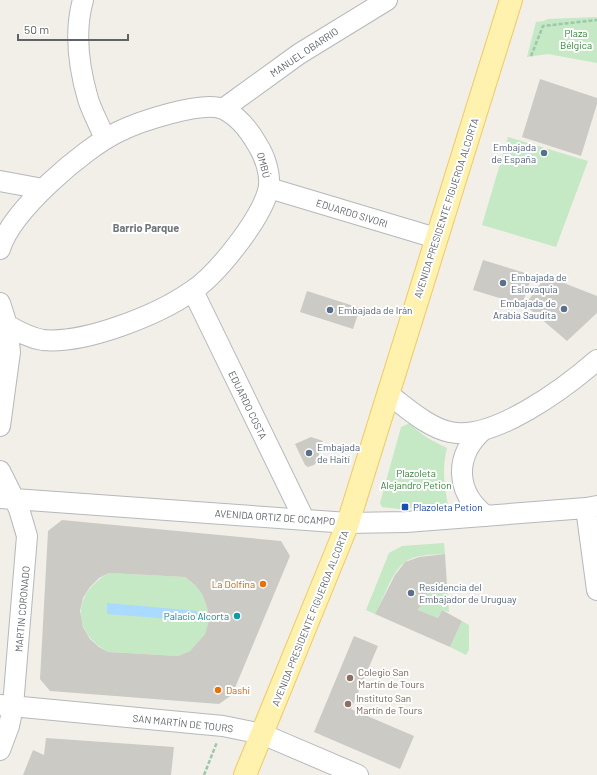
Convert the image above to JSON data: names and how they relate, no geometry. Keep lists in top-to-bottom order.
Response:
{
  "streets": {
    "main road": ["AVENIDA PRESIDENTE FIGUEROA ALCORTA"],
    "street": [
      "MANUEL OBARRIO",
      "OMBÚ",
      "EDUARDO SIVORI",
      "EDUARDO COSTA",
      "AVENIDA ORTIZ DE OCAMPO",
      "MARTIN CORONADO",
      "SAN MARTÍN DE TOURS"
    ]
  },
  "crossings": [
    ["MANUEL OBARRIO", "OMBÚ"],
    ["OMBÚ", "EDUARDO SIVORI"],
    ["OMBÚ", "EDUARDO COSTA"],
    ["AVENIDA PRESIDENTE FIGUEROA ALCORTA", "EDUARDO SIVORI"],
    ["AVENIDA PRESIDENTE FIGUEROA ALCORTA", "AVENIDA ORTIZ DE OCAMPO"],
    ["AVENIDA PRESIDENTE FIGUEROA ALCORTA", "SAN MARTÍN DE TOURS"],
    ["EDUARDO COSTA", "AVENIDA ORTIZ DE OCAMPO"],
    ["AVENIDA ORTIZ DE OCAMPO", "MARTIN CORONADO"],
    ["MARTIN CORONADO", "SAN MARTÍN DE TOURS"]
  ],
  "districts": ["Barrio Parque"],
  "parks": ["Plaza Bélgica", "Plazoleta Alejandro Petion"],
  "places": {
    "other": [
      "Embajada de España",
      "Embajada de Eslovaquia",
      "Embajada de Arabia Saudita",
      "Embajada de Irán",
      "Embajada de Haití",
      "La Dolfina",
      "Residencia del Embajador de Uruguay",
      "Palacio Alcorta",
      "Colegio San Martín de Tours",
      "Dashi",
      "Instituto San Martín de Tours"
    ],
    "transit": ["Plazoleta Petion"]
  },
  "scale_bar": "50 m"
}
